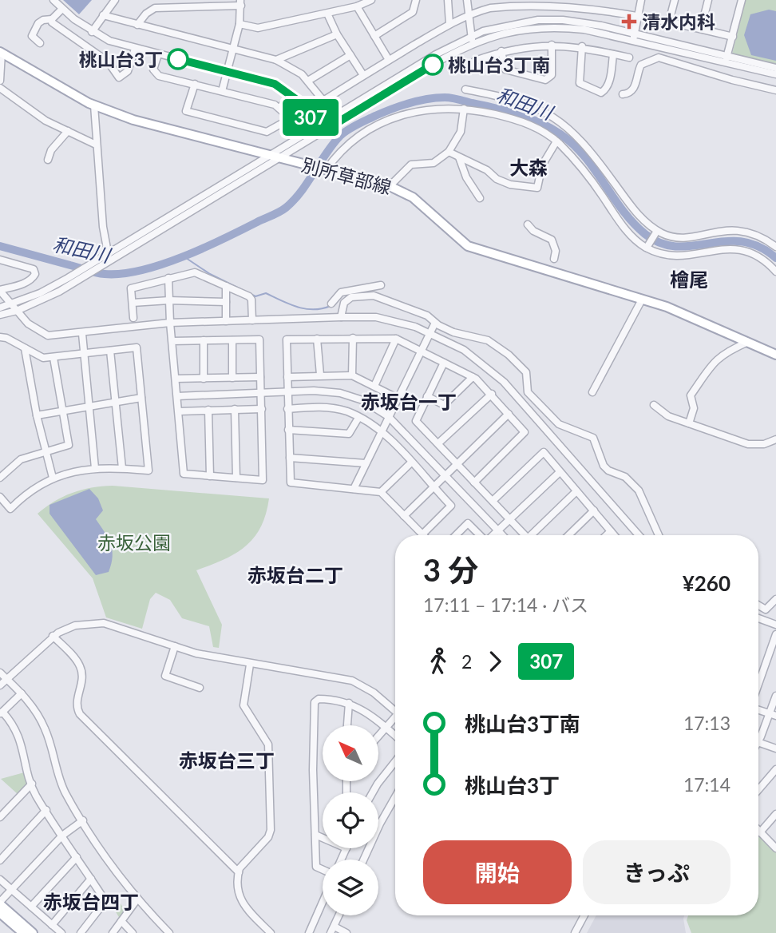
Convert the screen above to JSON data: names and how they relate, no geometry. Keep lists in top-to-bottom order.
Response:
{
  "streets": {
    "main road": ["別所草部線"]
  },
  "districts": [
    "大森",
    "檜尾",
    "赤坂台一丁",
    "赤坂台二丁",
    "赤坂台三丁",
    "赤坂台四丁"
  ],
  "water": ["和田川"],
  "parks": ["赤坂公園"],
  "places": {
    "health": ["清水内科"],
    "other": ["桃山台3丁", "桃山台3丁南"]
  },
  "lines": ["bus line 307"],
  "north": "top left",
  "page": {
    "on_map": "307",
    "heading": ["3 分", "17:11 – 17:14 · バス", "¥260"],
    "legs": ["2", "307"],
    "list": [
      {
        "name": "桃山台3丁南",
        "value": "17:13"
      },
      {
        "name": "桃山台3丁",
        "value": "17:14"
      }
    ],
    "buttons": ["開始", "きっぷ"]
  }
}
